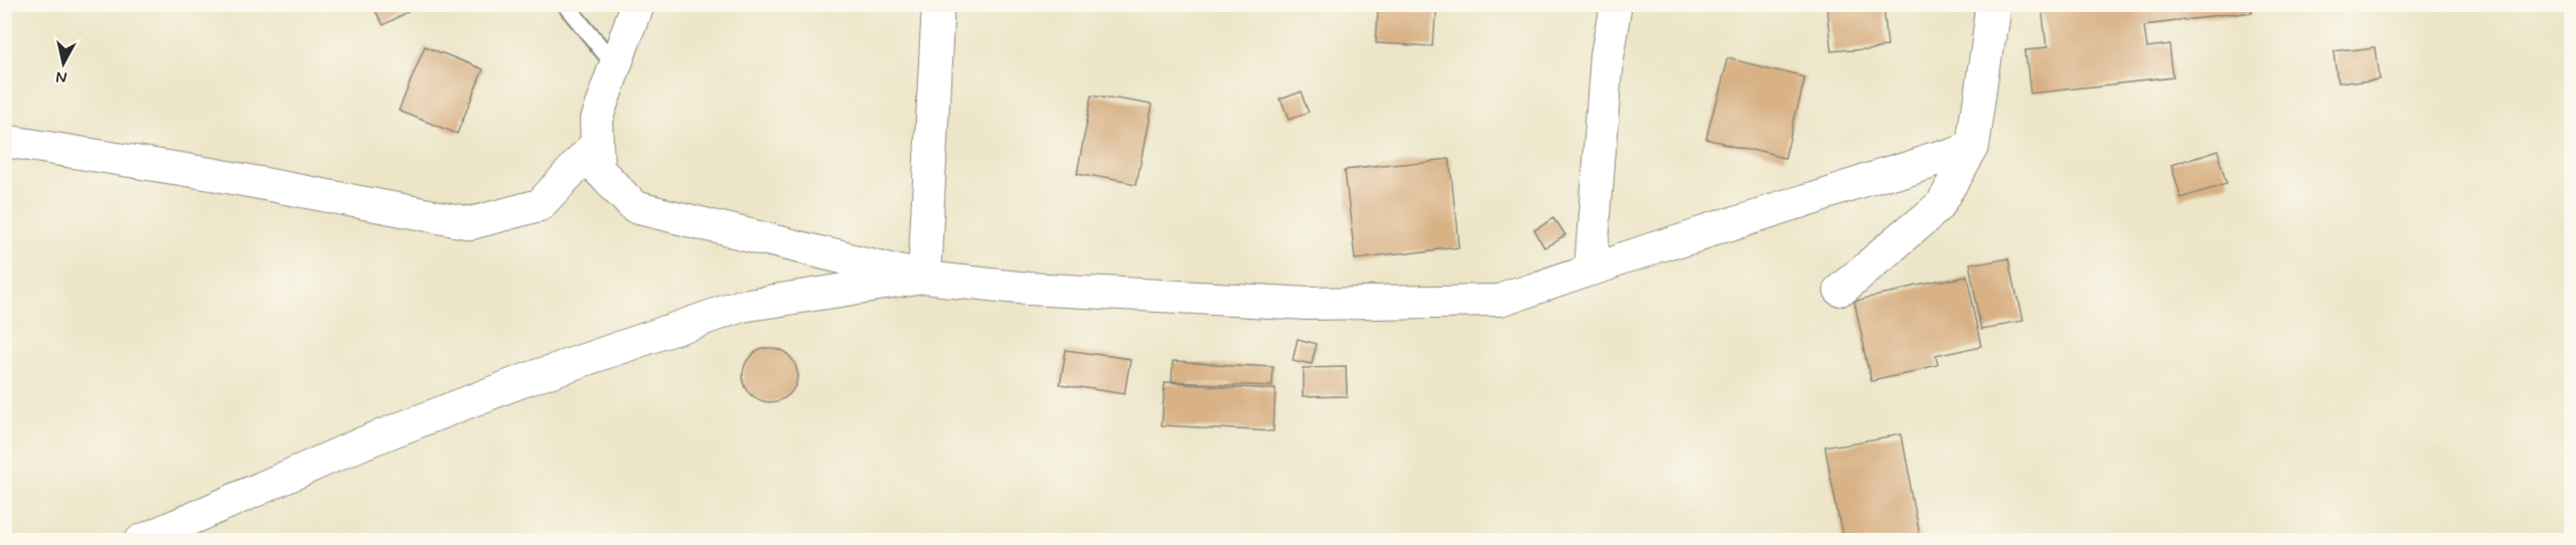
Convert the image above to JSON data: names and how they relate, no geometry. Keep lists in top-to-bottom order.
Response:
{
  "north": "bottom"
}
